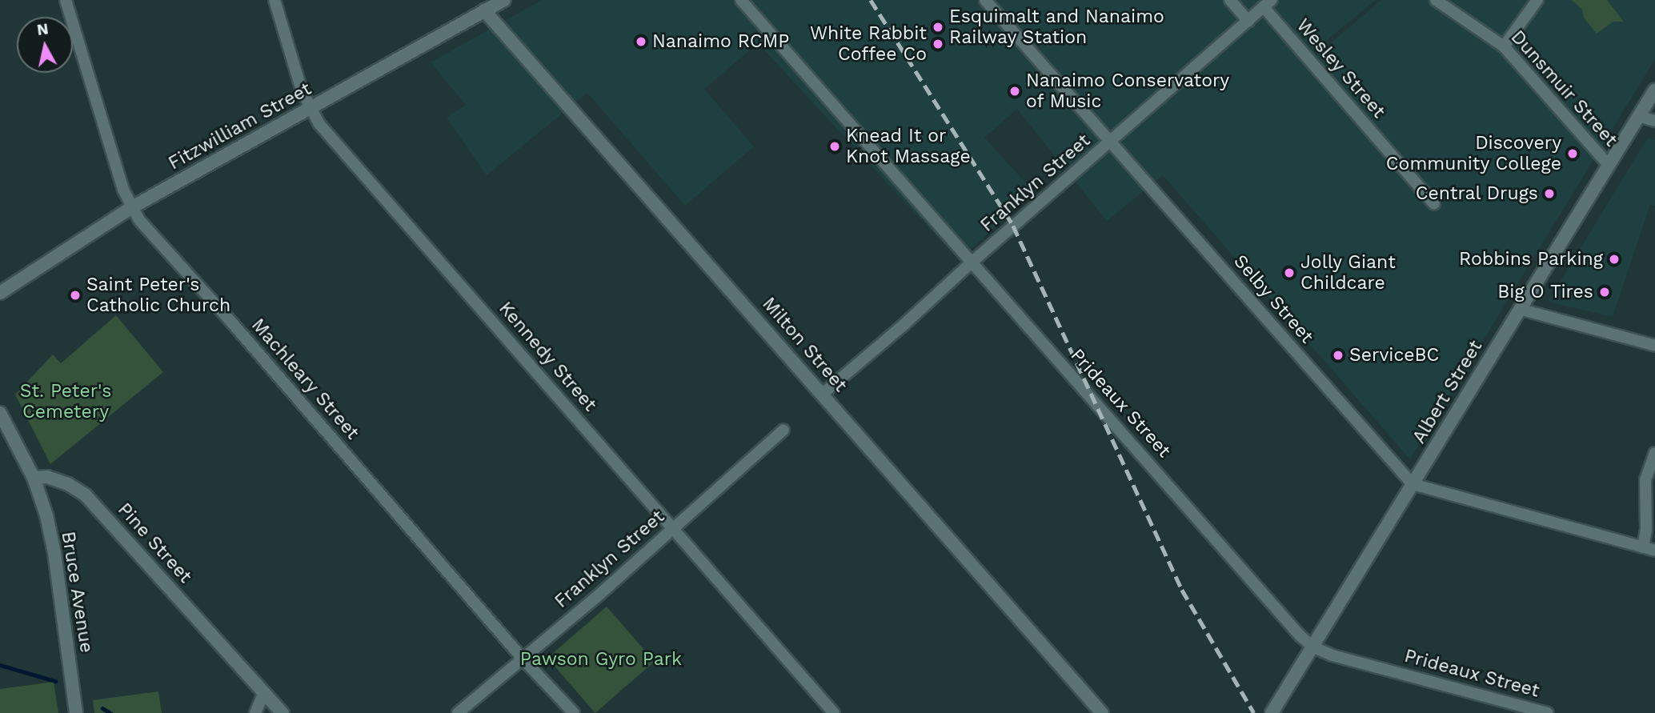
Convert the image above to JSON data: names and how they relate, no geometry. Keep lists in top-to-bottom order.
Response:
{
  "streets": {
    "street": [
      "Wesley Street",
      "Dunsmuir Street",
      "Fitzwilliam Street",
      "Franklyn Street",
      "Selby Street",
      "Milton Street",
      "Kennedy Street",
      "Machleary Street",
      "Albert Street",
      "Prideaux Street",
      "Pine Street",
      "Bruce Avenue"
    ]
  },
  "crossings": [
    ["Wesley Street", "Franklyn Street"],
    ["Dunsmuir Street", "Albert Street"],
    ["Fitzwilliam Street", "Milton Street"],
    ["Fitzwilliam Street", "Kennedy Street"],
    ["Fitzwilliam Street", "Machleary Street"],
    ["Franklyn Street", "Selby Street"],
    ["Franklyn Street", "Milton Street"],
    ["Franklyn Street", "Kennedy Street"],
    ["Franklyn Street", "Machleary Street"],
    ["Franklyn Street", "Prideaux Street"],
    ["Selby Street", "Albert Street"],
    ["Albert Street", "Prideaux Street"],
    ["Pine Street", "Bruce Avenue"]
  ],
  "parks": ["St. Peter's Cemetery", "Pawson Gyro Park"],
  "places": [
    "Esquimalt and Nanaimo Railway Station",
    "Nanaimo RCMP",
    "White Rabbit Coffee Co",
    "Nanaimo Conservatory of Music",
    "Knead It or Knot Massage",
    "Discovery Community College",
    "Central Drugs",
    "Robbins Parking",
    "Jolly Giant Childcare",
    "Big O Tires",
    "Saint Peter's Catholic Church",
    "ServiceBC"
  ],
  "north": "top"
}
